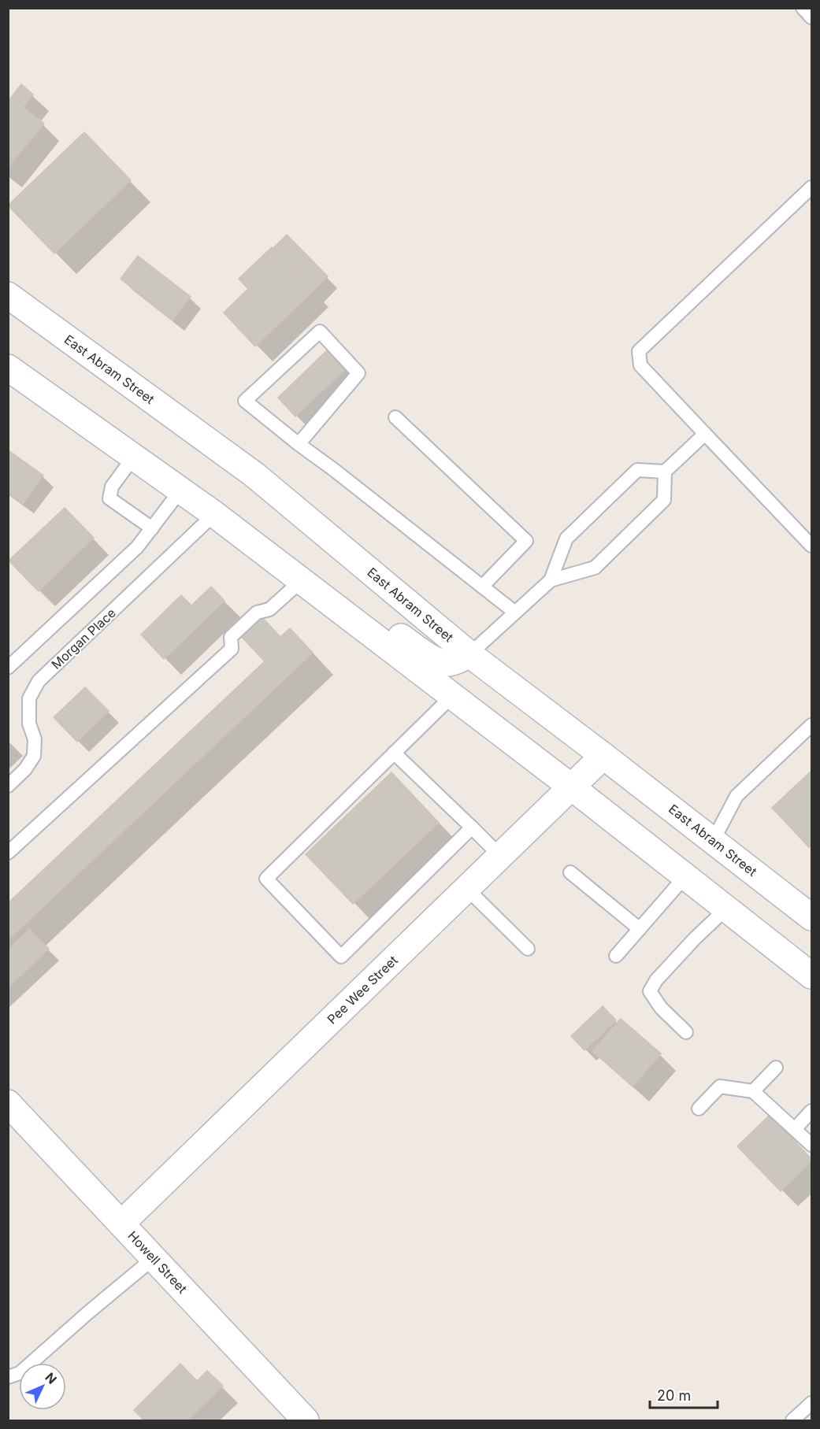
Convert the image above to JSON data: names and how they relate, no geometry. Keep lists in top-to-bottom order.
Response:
{
  "streets": {
    "main road": ["East Abram Street", "Pee Wee Street", "Howell Street"],
    "lane": ["Morgan Place"]
  },
  "crossings": [
    ["East Abram Street", "Pee Wee Street"],
    ["Pee Wee Street", "Howell Street"]
  ],
  "scale_bar": "20 m",
  "north": "top right"
}
